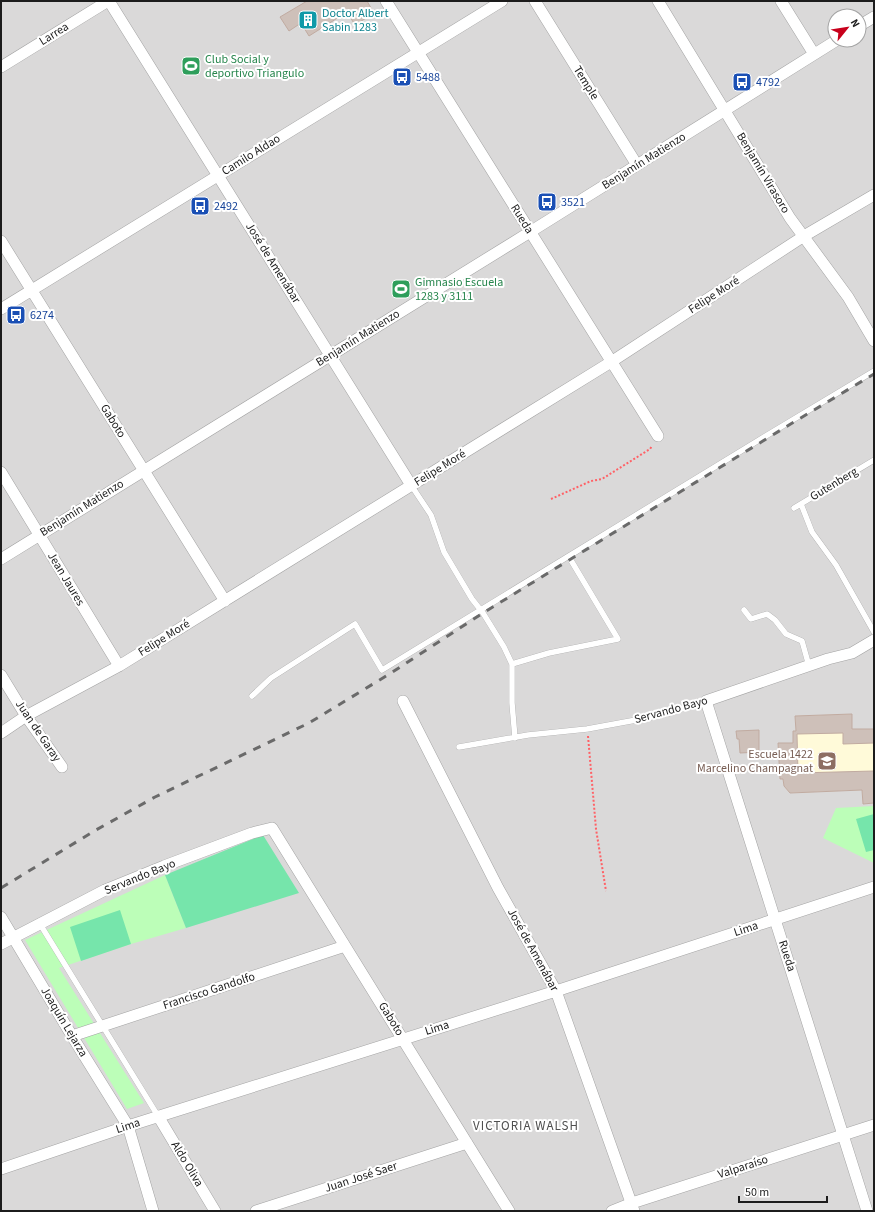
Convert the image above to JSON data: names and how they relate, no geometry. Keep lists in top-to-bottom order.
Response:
{
  "streets": {
    "street": [
      "Larrea",
      "Temple",
      "Camilo Aldao",
      "Benjamín Matienzo",
      "Benjamín Virasoro",
      "Rueda",
      "José de Amenábar",
      "Felipe Moré",
      "Gaboto",
      "Jean Jaures",
      "Servando Bayo",
      "Juan de Garay",
      "Lima",
      "Francisco Gandolfo",
      "Joaquín Lejarza",
      "Aldo Oliva",
      "Valparaíso",
      "Juan José Saer"
    ],
    "lane": ["Gutenberg"]
  },
  "crossings": [
    ["Larrea", "José de Amenábar"],
    ["Temple", "Benjamín Matienzo"],
    ["Camilo Aldao", "Rueda"],
    ["Camilo Aldao", "José de Amenábar"],
    ["Camilo Aldao", "Gaboto"],
    ["Benjamín Matienzo", "Benjamín Virasoro"],
    ["Benjamín Matienzo", "Rueda"],
    ["Benjamín Matienzo", "José de Amenábar"],
    ["Benjamín Matienzo", "Gaboto"],
    ["Benjamín Matienzo", "Jean Jaures"],
    ["Benjamín Virasoro", "Felipe Moré"],
    ["Rueda", "Felipe Moré"],
    ["Rueda", "Servando Bayo"],
    ["Rueda", "Lima"],
    ["Rueda", "Valparaíso"],
    ["José de Amenábar", "Felipe Moré"],
    ["José de Amenábar", "Lima"],
    ["José de Amenábar", "Valparaíso"],
    ["Felipe Moré", "Gaboto"],
    ["Felipe Moré", "Jean Jaures"],
    ["Felipe Moré", "Juan de Garay"],
    ["Gaboto", "Servando Bayo"],
    ["Gaboto", "Lima"],
    ["Gaboto", "Francisco Gandolfo"],
    ["Gaboto", "Juan José Saer"],
    ["Servando Bayo", "Joaquín Lejarza"],
    ["Lima", "Joaquín Lejarza"],
    ["Lima", "Aldo Oliva"],
    ["Francisco Gandolfo", "Joaquín Lejarza"]
  ],
  "districts": ["VICTORIA WALSH"],
  "places": {
    "building": ["Doctor Albert Sabin 1283"],
    "sports": ["Club Social y deportivo Triangulo", "Gimnasio Escuela 1283 y 3111"],
    "bus stop": [
      "5488",
      "4792",
      "3521",
      "2492",
      "6274"
    ],
    "school or university": ["Escuela 1422 Marcelino Champagnat"]
  },
  "scale_bar": "50 m",
  "north": "top right"
}
